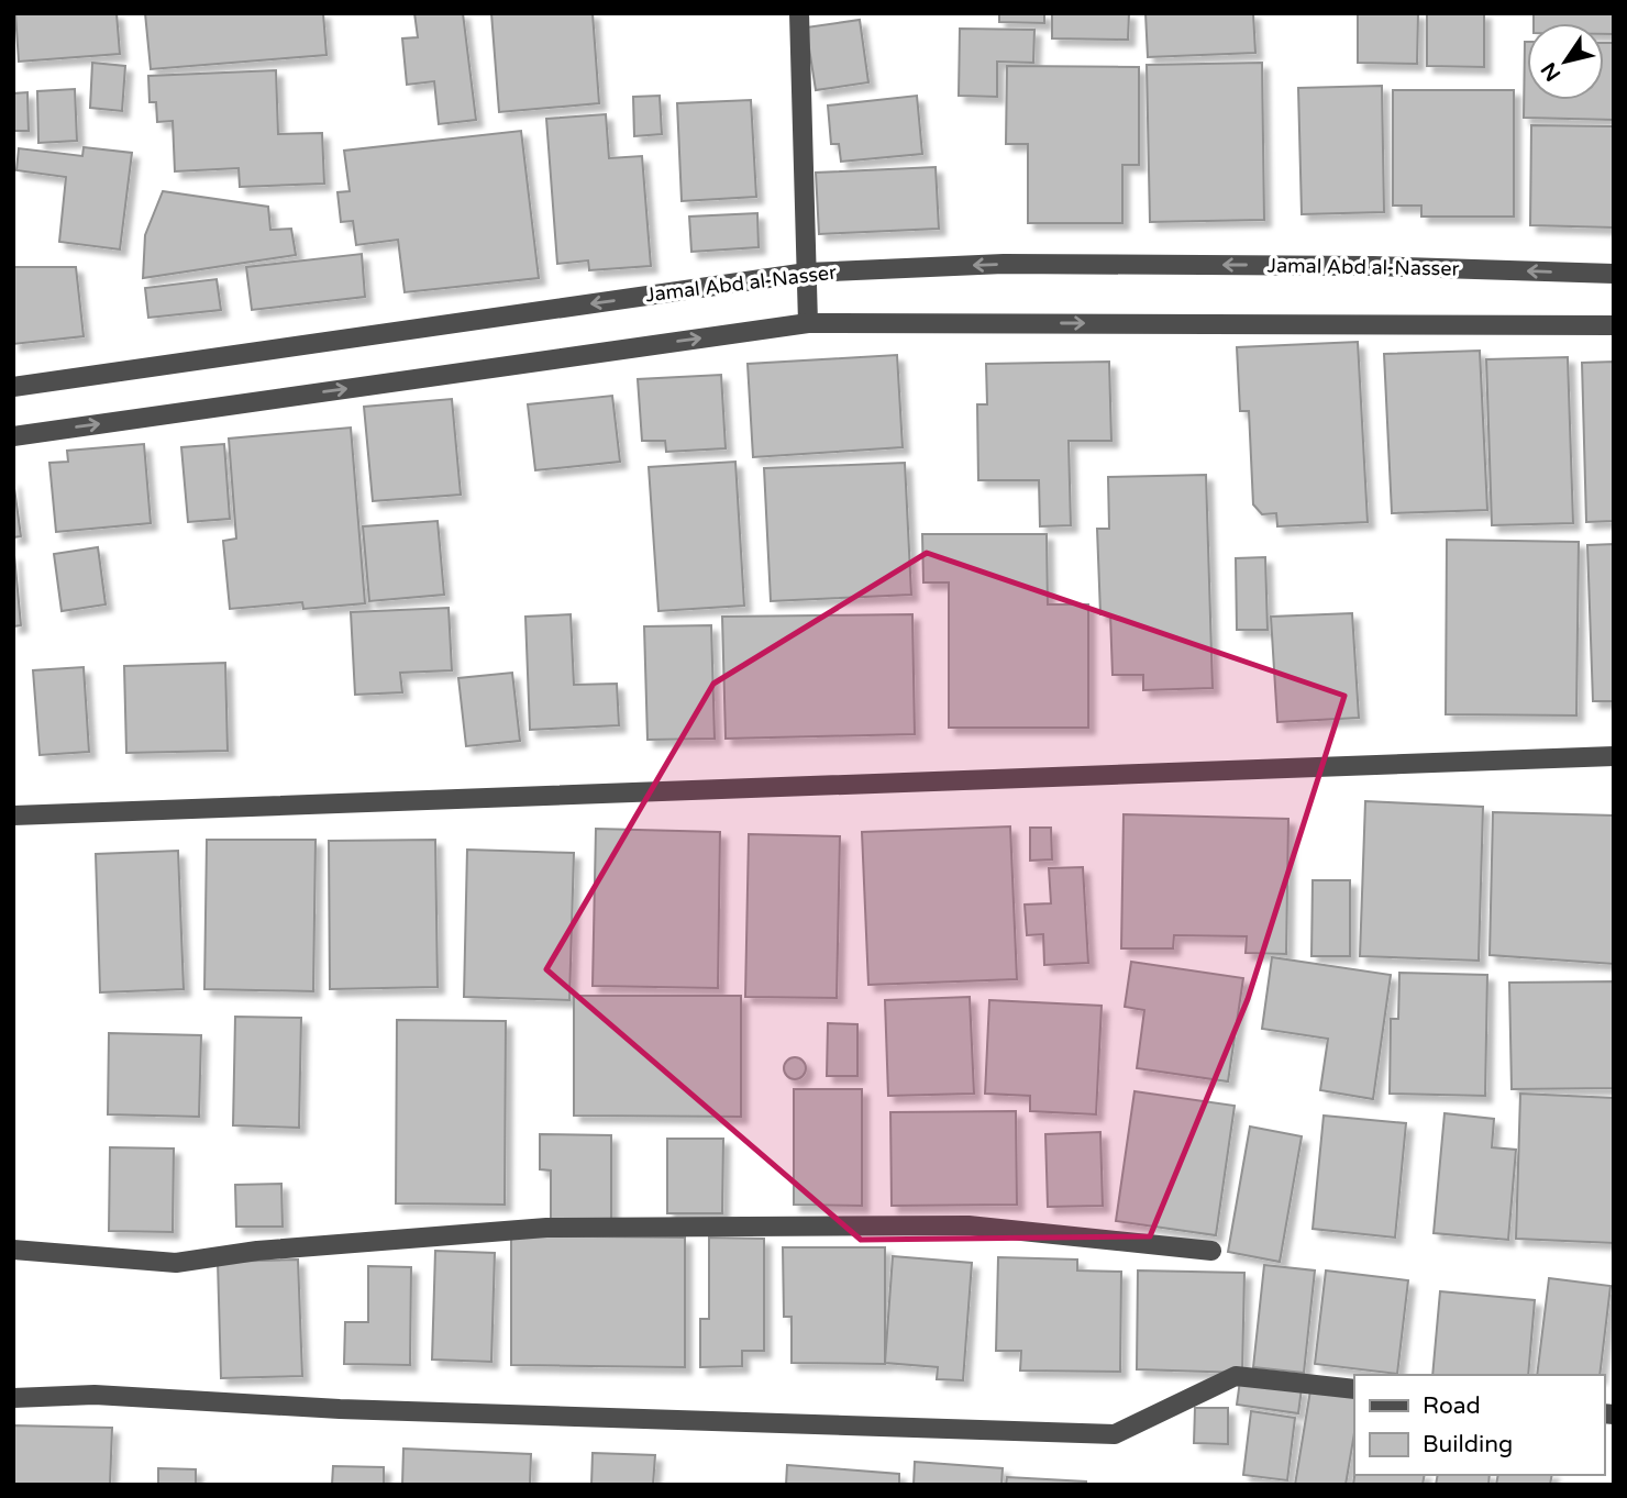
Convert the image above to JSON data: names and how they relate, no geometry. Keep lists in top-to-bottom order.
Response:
{
  "streets": {
    "street": ["Jamal Abd al-Nasser"]
  },
  "legend": ["Road", "Building"],
  "north": "bottom left"
}
